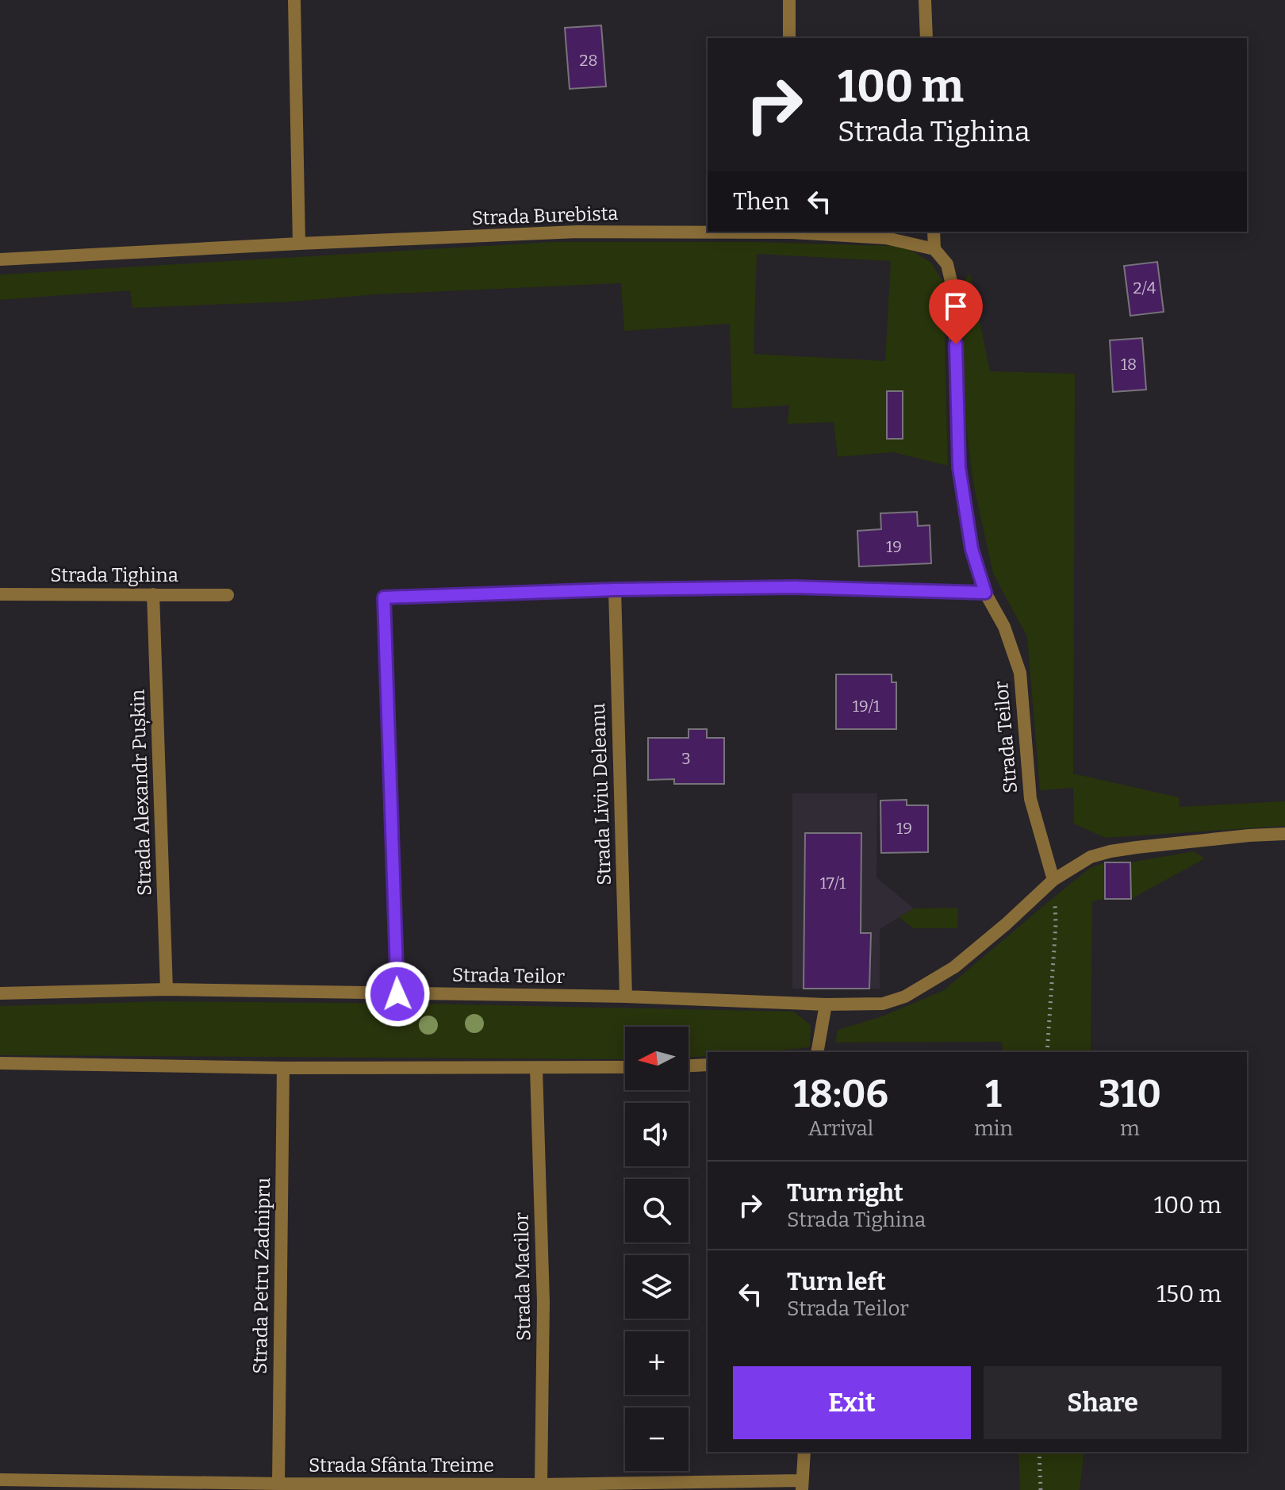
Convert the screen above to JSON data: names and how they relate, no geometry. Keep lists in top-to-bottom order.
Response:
{
  "streets": {
    "street": [
      "Strada Burebista",
      "Strada Tighina",
      "Strada Teilor",
      "Strada Alexandr Pușkin",
      "Strada Liviu Deleanu",
      "Strada Petru Zadnipru",
      "Strada Macilor",
      "Strada Sfânta Treime"
    ]
  },
  "crossings": [
    ["Strada Tighina", "Strada Alexandr Pușkin"],
    ["Strada Teilor", "Strada Alexandr Pușkin"],
    ["Strada Teilor", "Strada Liviu Deleanu"],
    ["Strada Petru Zadnipru", "Strada Sfânta Treime"],
    ["Strada Macilor", "Strada Sfânta Treime"]
  ],
  "house_numbers": [
    "28",
    "2/4",
    "18",
    "19",
    "19/1",
    "3",
    "19",
    "17/1"
  ],
  "north": "left",
  "page": {
    "turn": ["100 m", "Strada Tighina"],
    "then": "Then",
    "map_buttons": ["+", "−"],
    "eta": [
      "18:06",
      "Arrival",
      "1",
      "min",
      "310",
      "m"
    ],
    "list": [
      {
        "name": "Turn right",
        "note": "Strada Tighina",
        "value": "100 m"
      },
      {
        "name": "Turn left",
        "note": "Strada Teilor",
        "value": "150 m"
      }
    ],
    "buttons": ["Exit", "Share"]
  }
}
